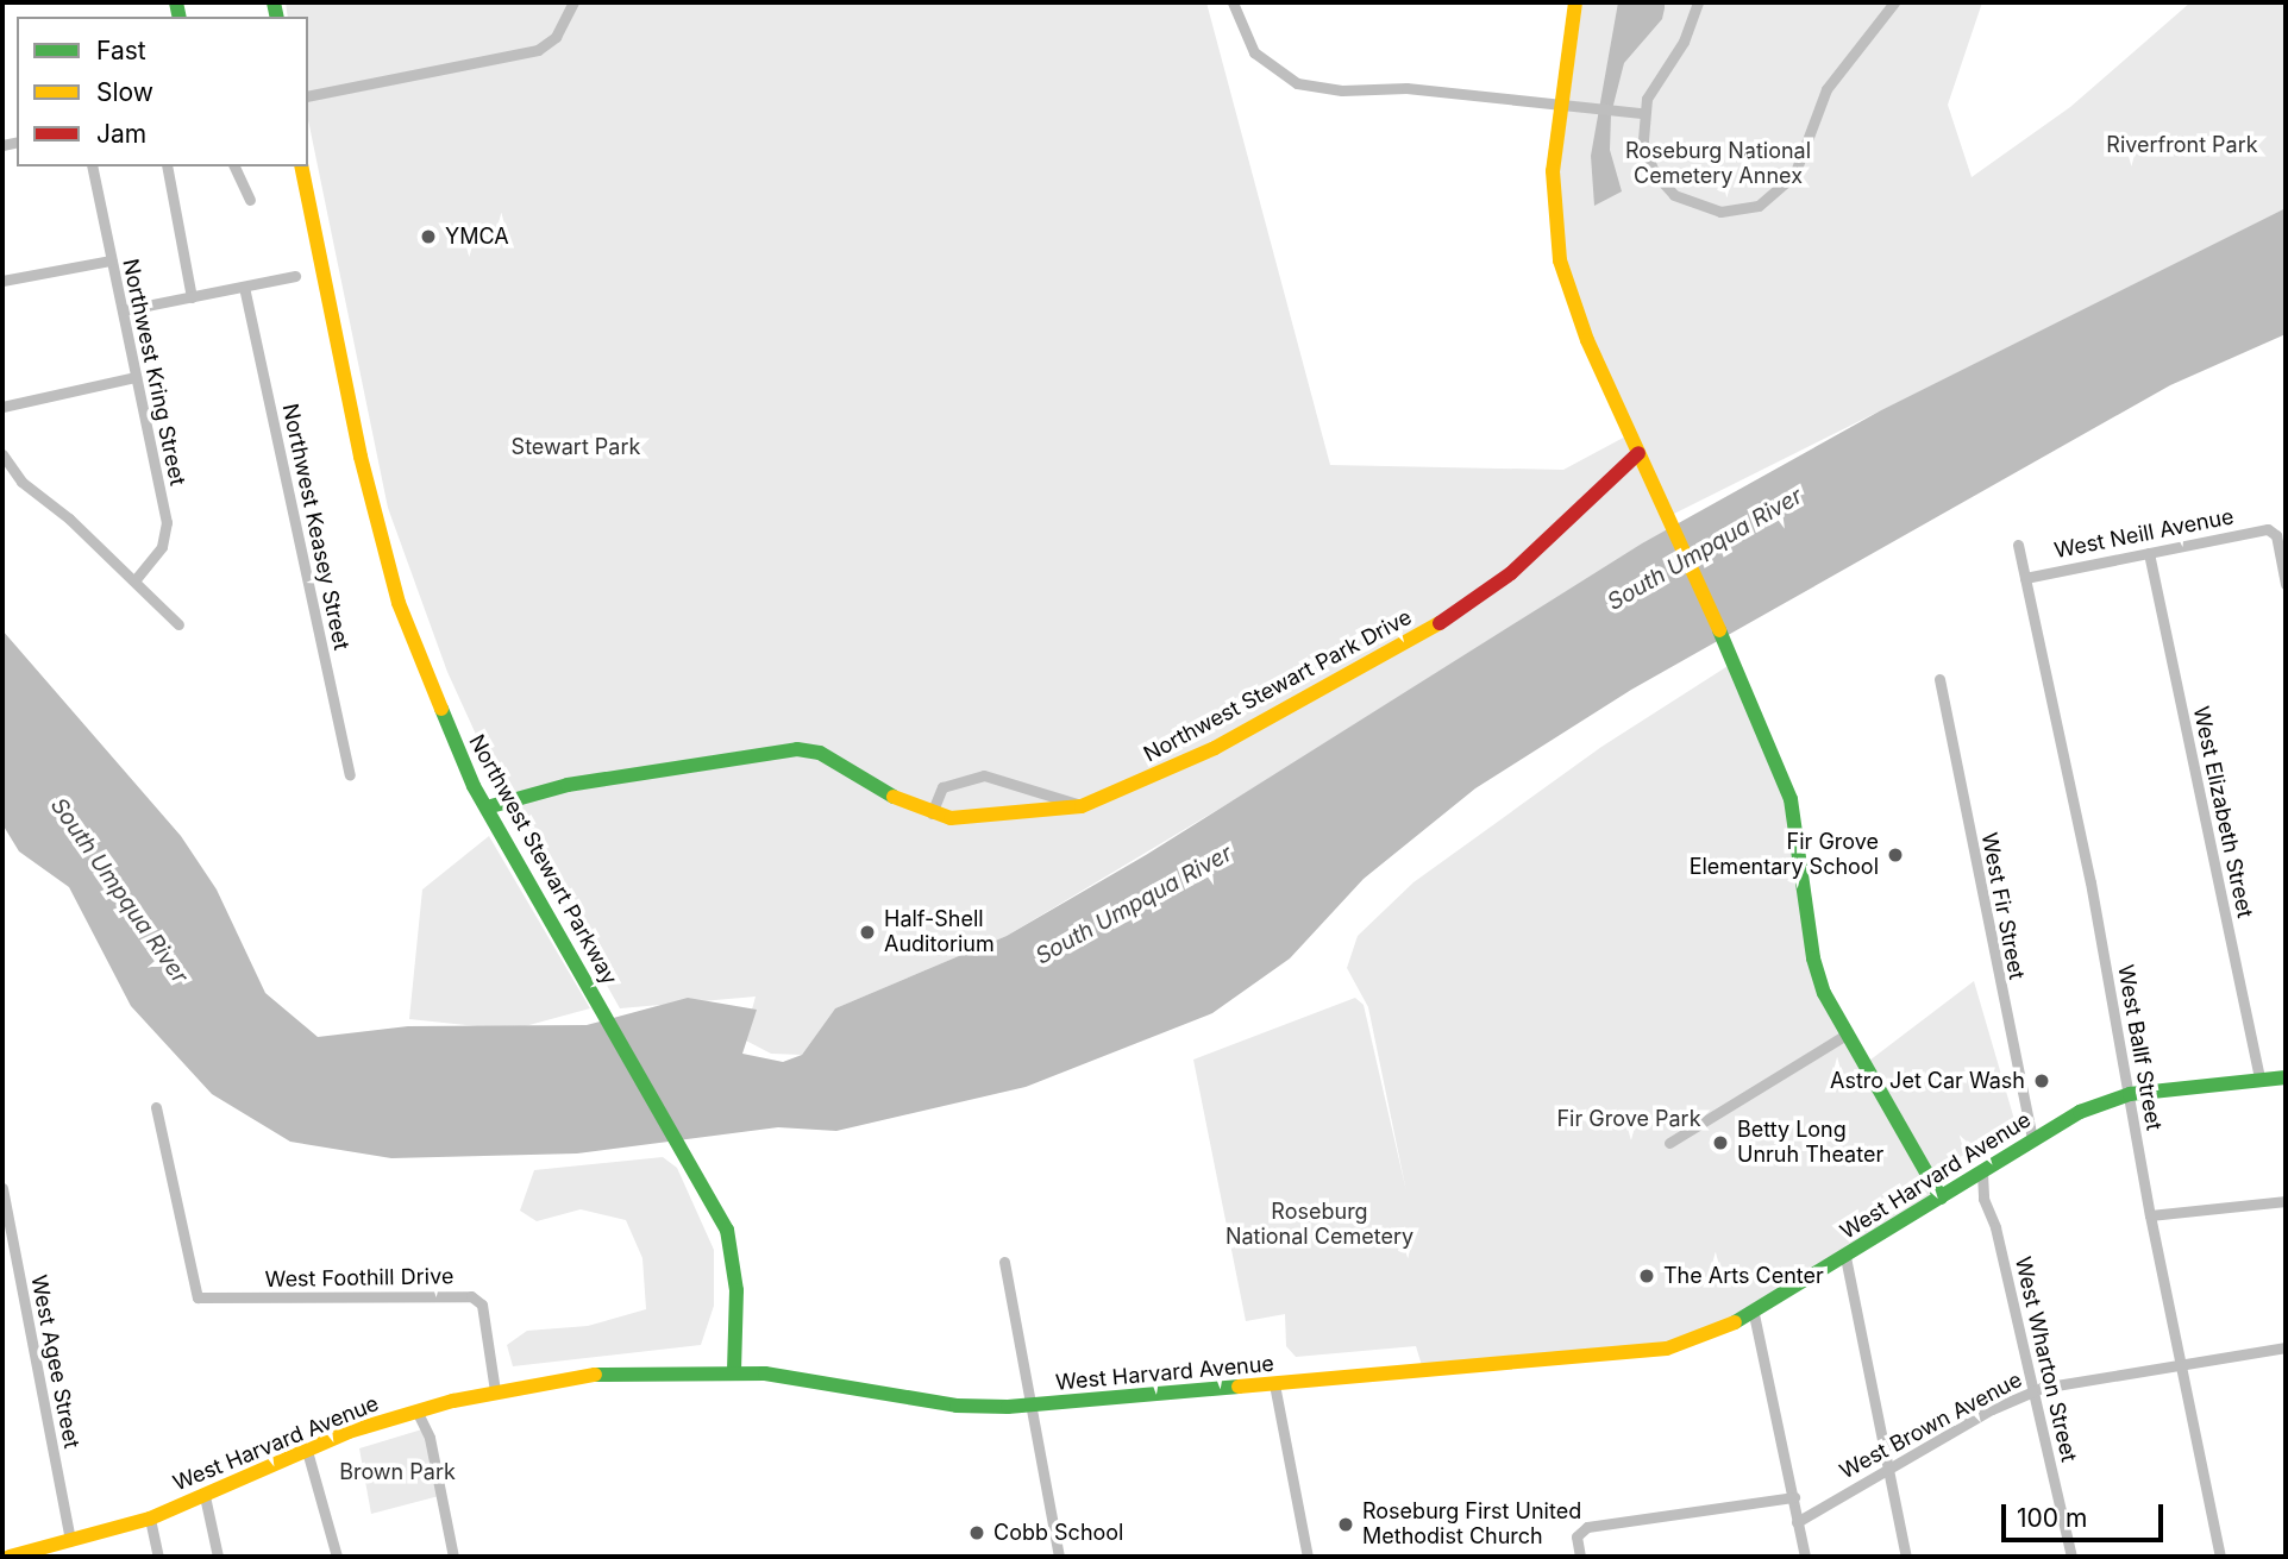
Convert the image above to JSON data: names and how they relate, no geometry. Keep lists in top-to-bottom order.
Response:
{
  "streets": {
    "main road": ["Northwest Stewart Park Drive", "Northwest Stewart Parkway", "West Harvard Avenue"],
    "street": [
      "Northwest Kring Street",
      "Northwest Keasey Street",
      "West Neill Avenue",
      "West Elizabeth Street",
      "West Fir Street",
      "West Ballf Street",
      "West Foothill Drive",
      "West Wharton Street",
      "West Agee Street",
      "West Brown Avenue"
    ]
  },
  "crossings": [
    ["West Neill Avenue", "West Elizabeth Street"],
    ["West Neill Avenue", "West Ballf Street"],
    ["Northwest Stewart Park Drive", "Northwest Stewart Parkway"],
    ["West Elizabeth Street", "West Harvard Avenue"],
    ["Northwest Stewart Parkway", "West Harvard Avenue"],
    ["West Fir Street", "West Harvard Avenue"],
    ["West Ballf Street", "West Harvard Avenue"],
    ["West Ballf Street", "West Brown Avenue"],
    ["West Harvard Avenue", "West Foothill Drive"],
    ["West Harvard Avenue", "West Wharton Street"],
    ["West Harvard Avenue", "West Agee Street"],
    ["West Wharton Street", "West Brown Avenue"]
  ],
  "water": ["South Umpqua River"],
  "parks": [
    "Riverfront Park",
    "Roseburg National Cemetery Annex",
    "Stewart Park",
    "Fir Grove Park",
    "Roseburg National Cemetery",
    "Brown Park"
  ],
  "places": [
    "YMCA",
    "Fir Grove Elementary School",
    "Half-Shell Auditorium",
    "Astro Jet Car Wash",
    "Betty Long Unruh Theater",
    "The Arts Center",
    "Roseburg First United Methodist Church",
    "Cobb School"
  ],
  "legend": ["Fast", "Slow", "Jam"],
  "scale_bar": "100 m"
}
